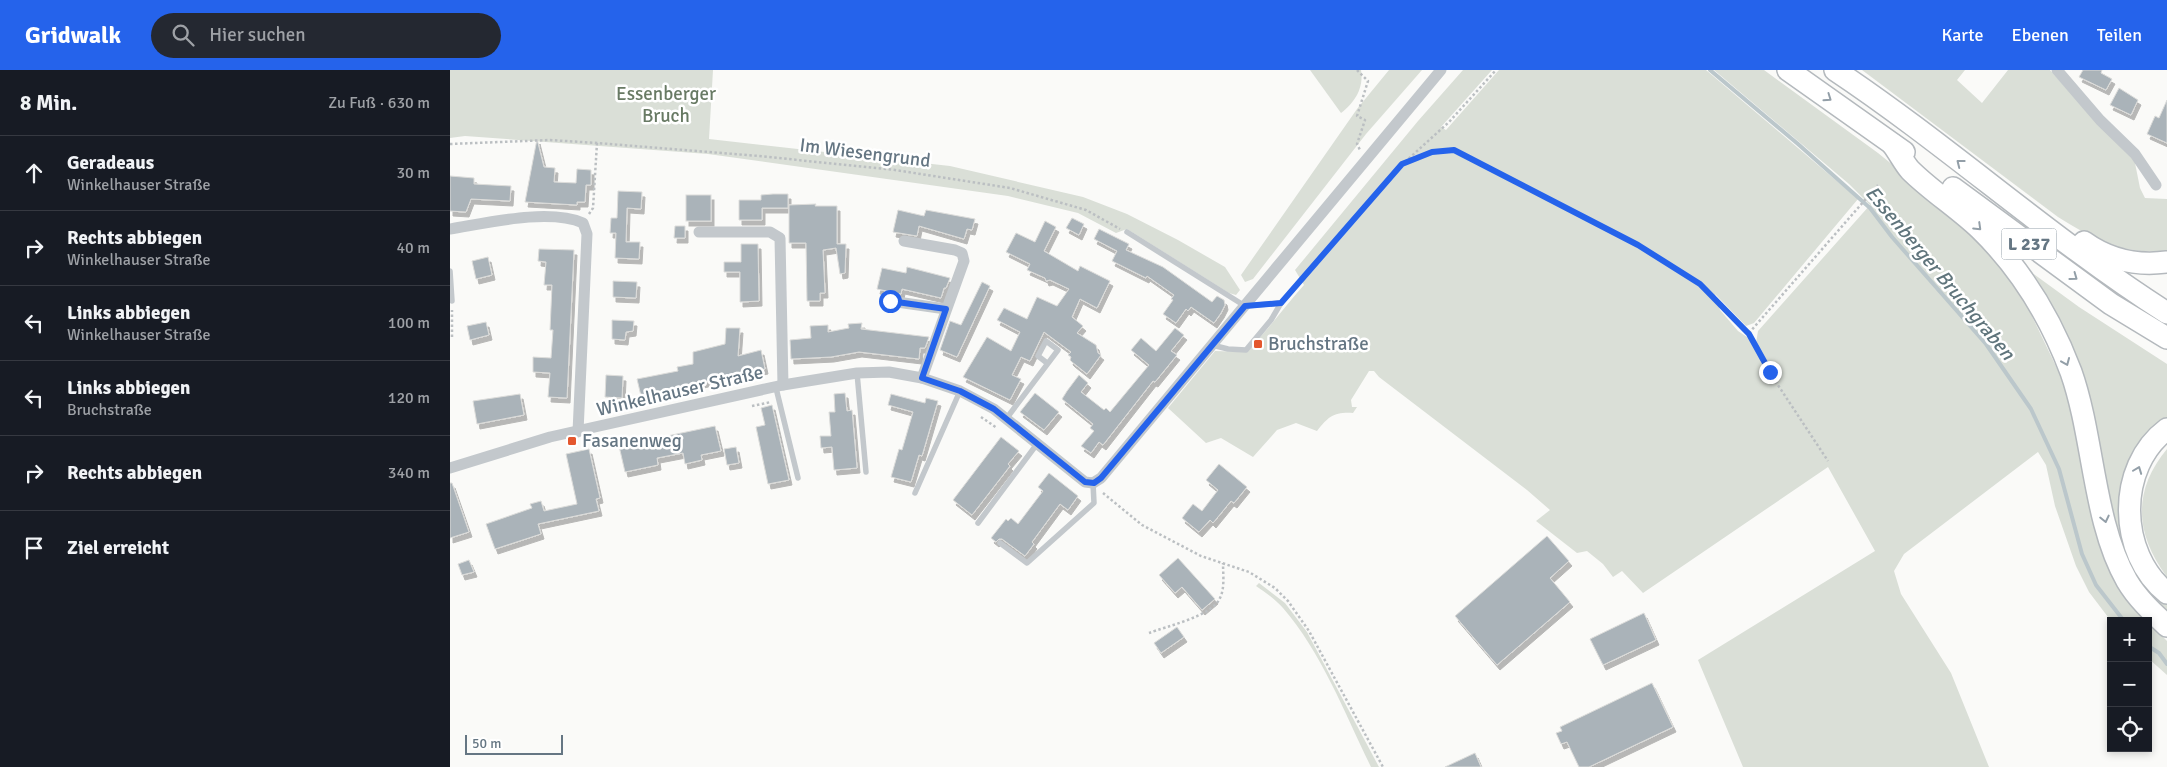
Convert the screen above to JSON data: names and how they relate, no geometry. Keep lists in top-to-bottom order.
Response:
{
  "streets": {
    "highway": ["L 237"],
    "street": ["Winkelhauser Straße"],
    "path": ["Im Wiesengrund"]
  },
  "water": ["Essenberger Bruchgraben"],
  "parks": ["Essenberger Bruch"],
  "places": {
    "transit": ["Bruchstraße", "Fasanenweg"]
  },
  "scale_bar": "50 m",
  "page": {
    "header": "Gridwalk",
    "search": "Hier suchen",
    "nav": ["Karte", "Ebenen", "Teilen"],
    "heading": ["8 Min.", "Zu Fuß · 630 m"],
    "list": [
      ["Geradeaus", "Winkelhauser Straße", "30 m"],
      ["Rechts abbiegen", "Winkelhauser Straße", "40 m"],
      ["Links abbiegen", "Winkelhauser Straße", "100 m"],
      ["Links abbiegen", "Bruchstraße", "120 m"],
      ["Rechts abbiegen", "340 m"],
      "Ziel erreicht"
    ],
    "map_buttons": ["+", "−"],
    "scale": "50 m"
  }
}
